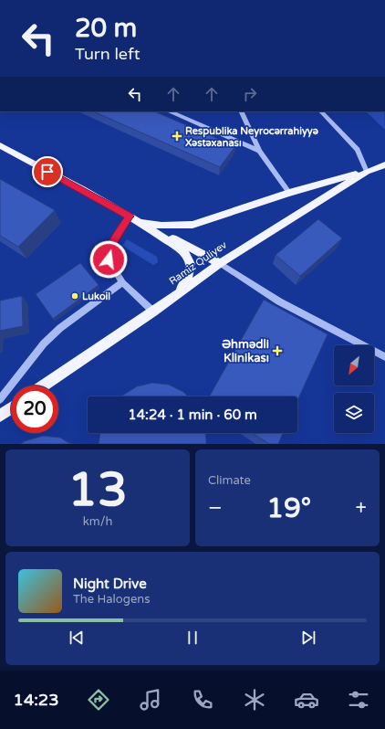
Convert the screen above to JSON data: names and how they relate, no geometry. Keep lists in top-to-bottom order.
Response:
{
  "streets": {
    "main road": ["Ramiz Quliyev"]
  },
  "places": {
    "health": ["Respublika Neyrocərrahiyyə Xəstəxanası", "Əhmədli Klinikası"],
    "other": ["Lukoil"]
  },
  "north": "bottom left",
  "page": {
    "turn": ["20 m", "Turn left"],
    "limit": "20",
    "trip": "14:24 · 1 min · 60 m",
    "tile": [
      ["13", "km/h"],
      "Climate"
    ],
    "heat": ["−", "19°", "+"],
    "song": ["Night Drive", "The Halogens"],
    "tabs": "14:23"
  }
}
